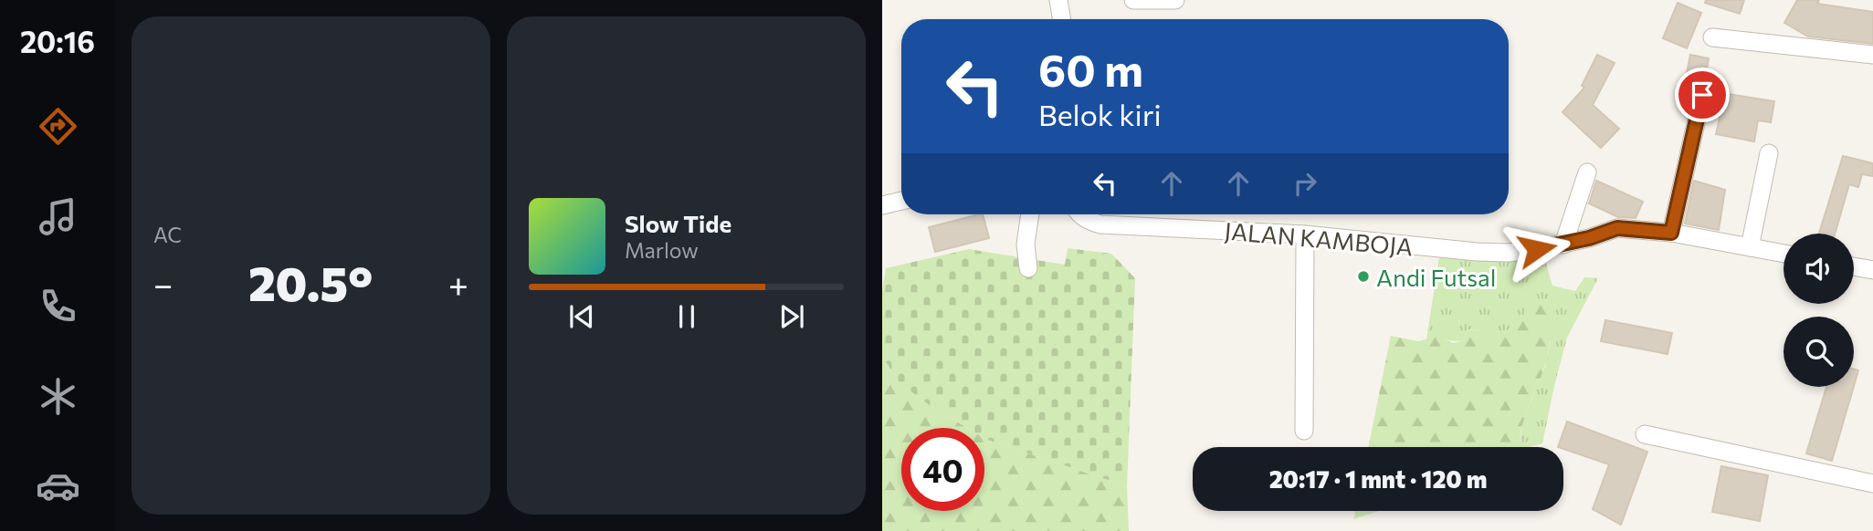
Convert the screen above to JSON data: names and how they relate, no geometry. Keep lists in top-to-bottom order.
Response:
{
  "streets": {
    "street": ["JALAN KAMBOJA"]
  },
  "places": ["Andi Futsal"],
  "page": {
    "tabs": "20:16",
    "tile": "AC",
    "turn": ["60 m", "Belok kiri"],
    "song": ["Slow Tide", "Marlow"],
    "heat": ["−", "20.5°", "+"],
    "limit": "40",
    "trip": "20:17 · 1 mnt · 120 m"
  }
}
